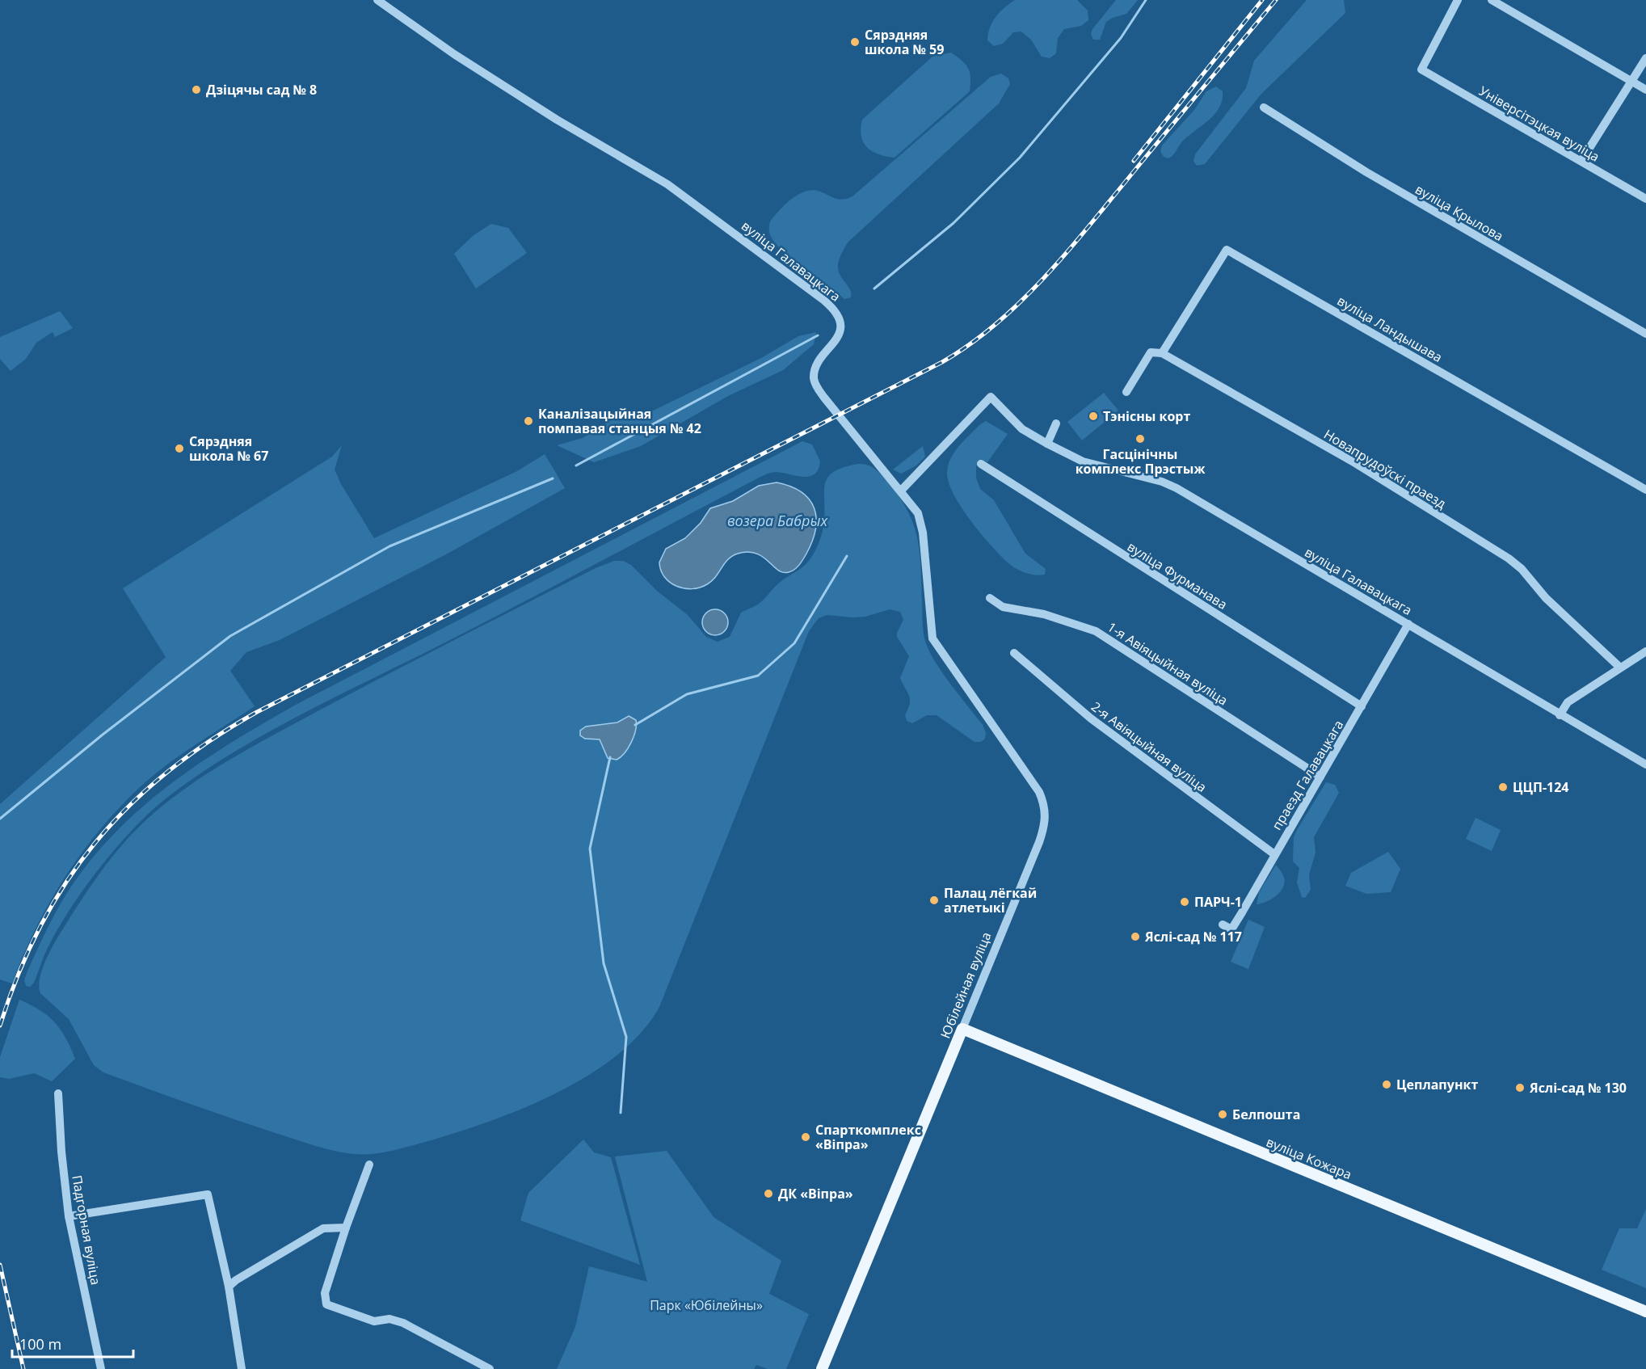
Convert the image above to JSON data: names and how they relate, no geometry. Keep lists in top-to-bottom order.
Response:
{
  "streets": {
    "main road": ["Юбілейная вуліца", "вуліца Кожара"],
    "street": [
      "Універсітэцкая вуліца",
      "вуліца Крылова",
      "вуліца Галавацкага",
      "вуліца Ландышава",
      "Новапрудоўскі праезд",
      "вуліца Фурманава",
      "1-я Авіяцыйная вуліца",
      "2-я Авіяцыйная вуліца",
      "праезд Галавацкага",
      "Падгорная вуліца"
    ]
  },
  "crossings": [
    ["вуліца Галавацкага", "праезд Галавацкага"],
    ["вуліца Галавацкага", "Юбілейная вуліца"],
    ["вуліца Ландышава", "Новапрудоўскі праезд"],
    ["вуліца Фурманава", "праезд Галавацкага"],
    ["1-я Авіяцыйная вуліца", "праезд Галавацкага"],
    ["2-я Авіяцыйная вуліца", "праезд Галавацкага"],
    ["Юбілейная вуліца", "вуліца Кожара"]
  ],
  "water": ["возера Бабрых"],
  "parks": ["Парк «Юбілейны»"],
  "places": [
    "Сярэдняя школа № 59",
    "Дзіцячы сад № 8",
    "Тэнісны корт",
    "Каналізацыйная помпавая станцыя № 42",
    "Гасцінічны комплекс Прэстыж",
    "Сярэдняя школа № 67",
    "ЦЦП-124",
    "Палац лёгкай атлетыкі",
    "ПАРЧ-1",
    "Яслі-сад № 117",
    "Цеплапункт",
    "Яслі-сад № 130",
    "Белпошта",
    "Спарткомплекс «Віпра»",
    "ДК «Віпра»"
  ],
  "scale_bar": "100 m"
}
